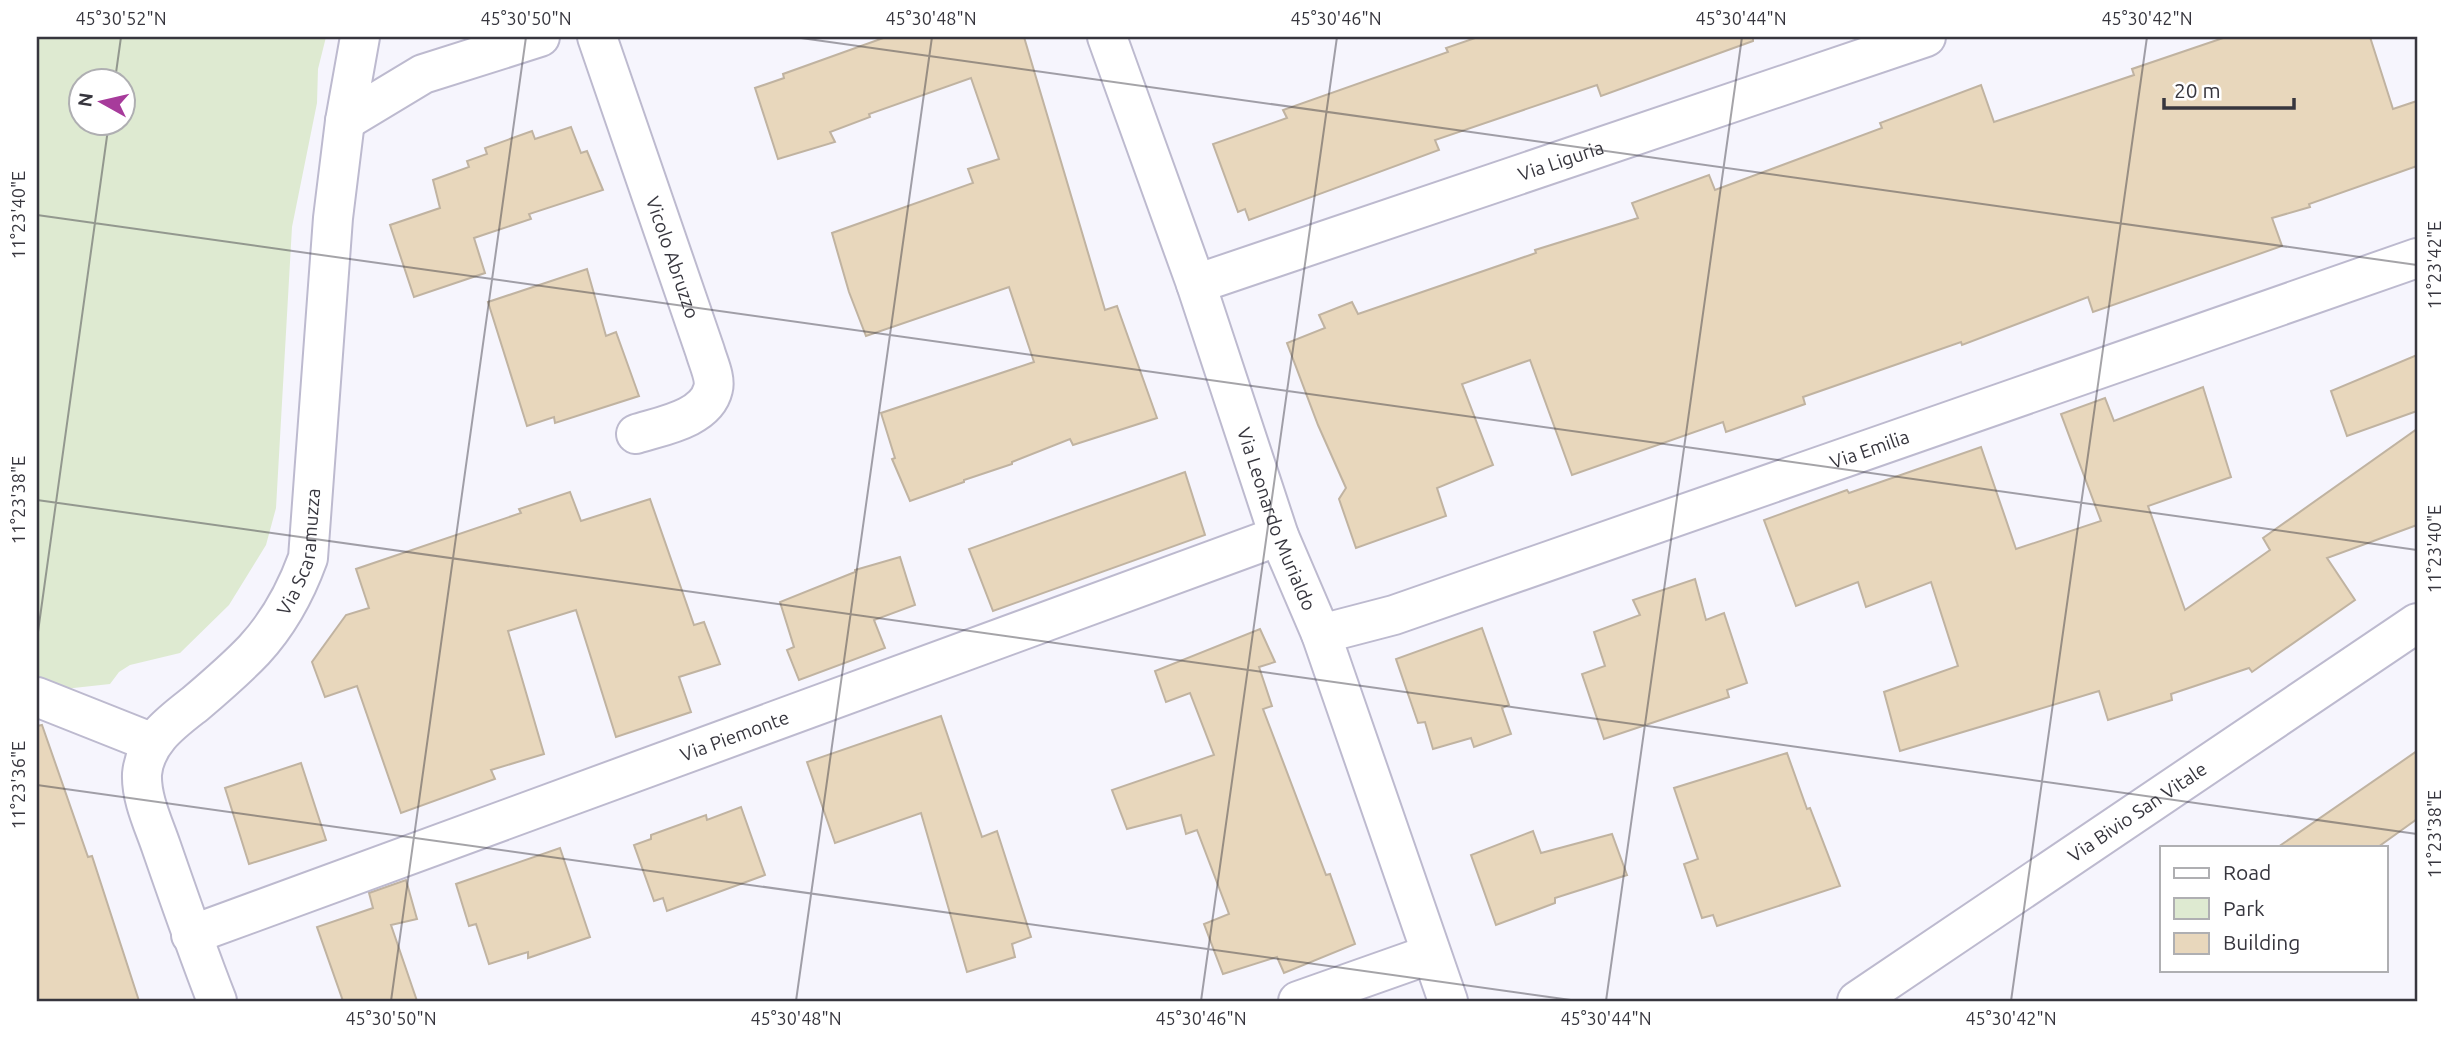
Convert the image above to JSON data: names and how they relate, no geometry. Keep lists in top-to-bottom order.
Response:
{
  "streets": {
    "street": [
      "Via Liguria",
      "Vicolo Abruzzo",
      "Via Emilia",
      "Via Leonardo Murialdo",
      "Via Scaramuzza",
      "Via Piemonte",
      "Via Bivio San Vitale"
    ]
  },
  "crossings": [
    ["Via Liguria", "Via Leonardo Murialdo"],
    ["Via Emilia", "Via Leonardo Murialdo"],
    ["Via Leonardo Murialdo", "Via Piemonte"],
    ["Via Scaramuzza", "Via Piemonte"]
  ],
  "legend": ["Road", "Park", "Building"],
  "scale_bar": "20 m",
  "north": "left",
  "coordinates": [
    "45°30'52\"N",
    "45°30'50\"N",
    "45°30'48\"N",
    "45°30'46\"N",
    "45°30'44\"N",
    "45°30'42\"N",
    "11°23'40\"E",
    "11°23'42\"E",
    "11°23'38\"E",
    "11°23'36\"E"
  ]
}
